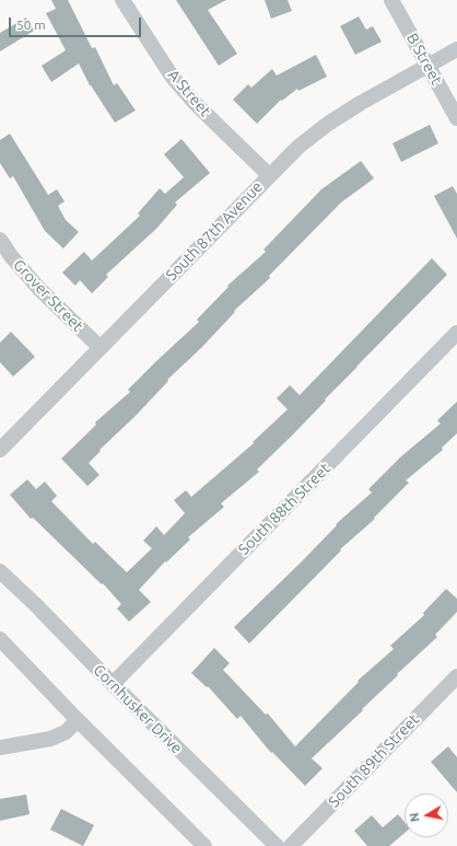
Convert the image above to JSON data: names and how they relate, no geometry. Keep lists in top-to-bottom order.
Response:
{
  "streets": {
    "street": [
      "B Street",
      "A Street",
      "South 87th Avenue",
      "Grover Street",
      "South 88th Street",
      "Cornhusker Drive",
      "South 89th Street"
    ]
  },
  "crossings": [
    ["B Street", "South 87th Avenue"],
    ["A Street", "South 87th Avenue"],
    ["South 87th Avenue", "Grover Street"],
    ["South 88th Street", "Cornhusker Drive"]
  ],
  "scale_bar": "50 m",
  "north": "left"
}
